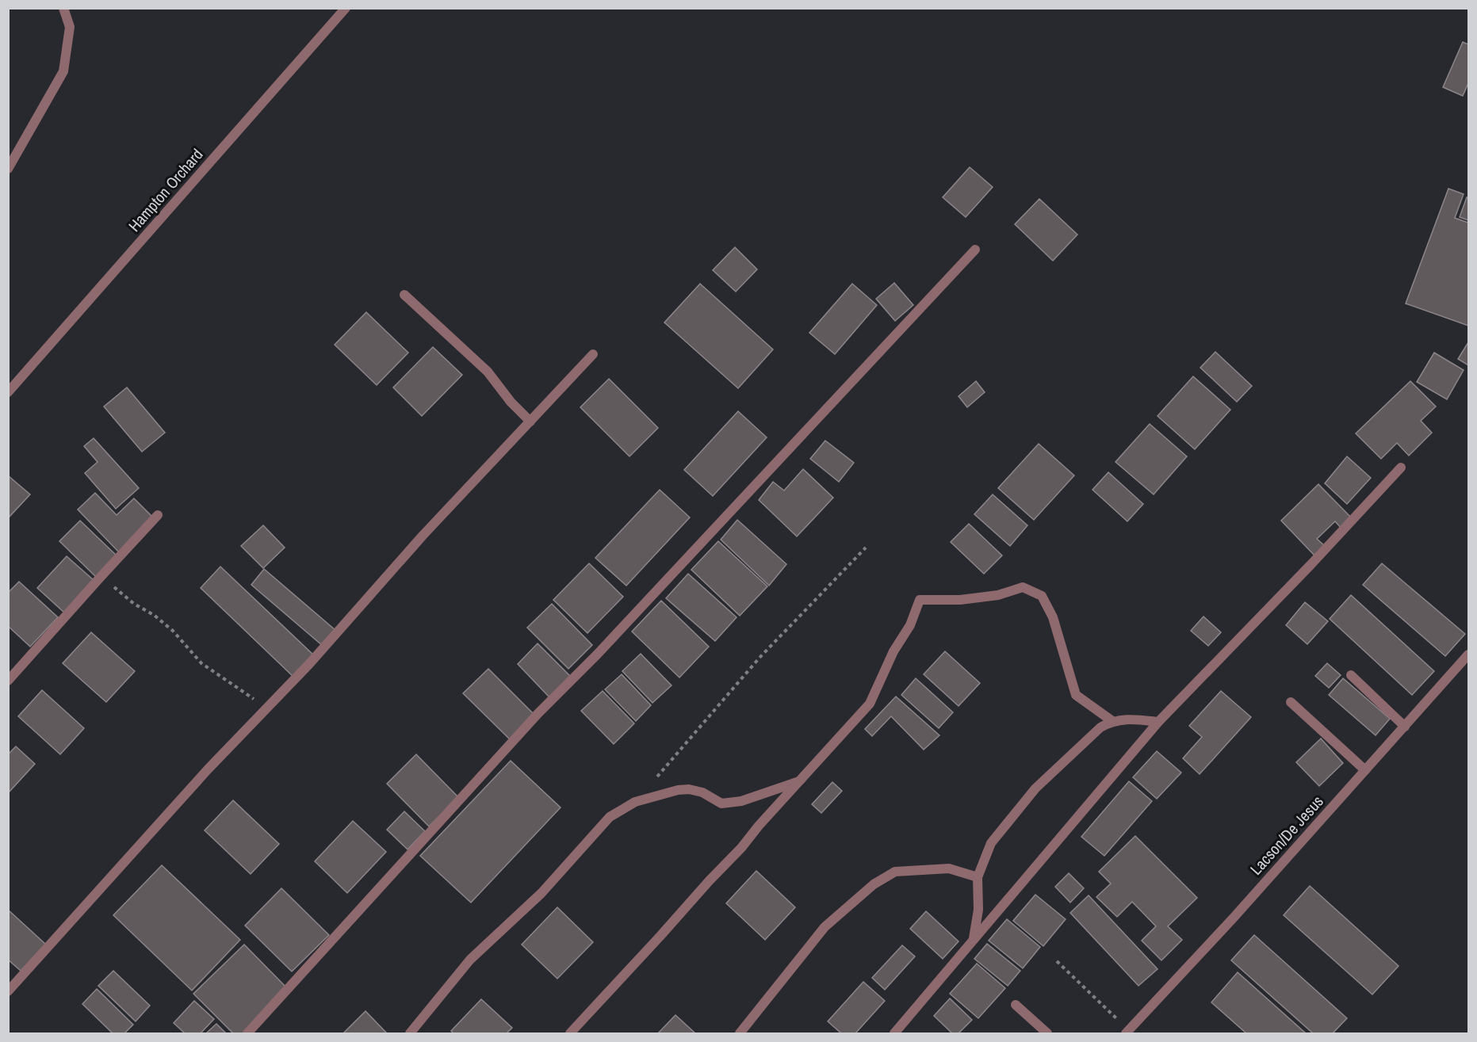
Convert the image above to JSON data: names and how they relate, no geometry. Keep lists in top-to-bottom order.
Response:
{
  "streets": {
    "street": ["Hampton Orchard", "Lacson/De Jesus"]
  }
}
